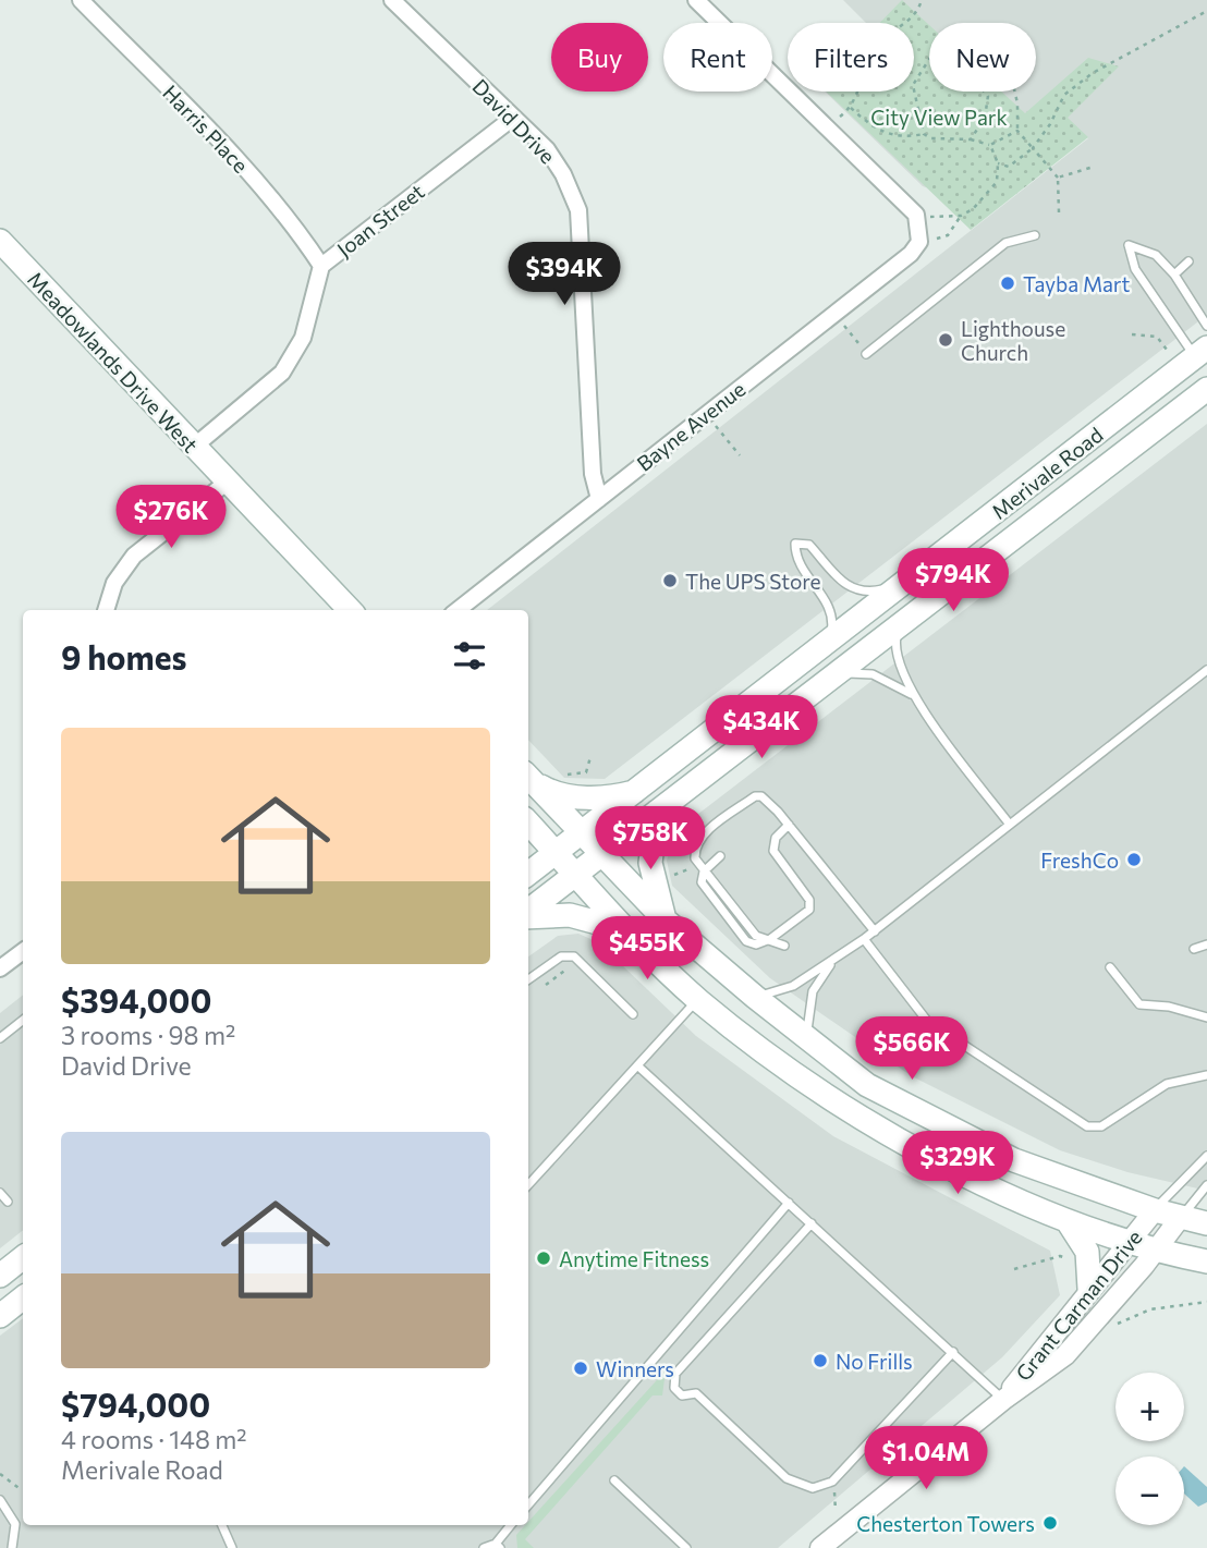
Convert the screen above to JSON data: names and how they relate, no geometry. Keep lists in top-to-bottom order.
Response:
{
  "streets": {
    "main road": ["Meadowlands Drive West", "Merivale Road"],
    "street": [
      "David Drive",
      "Harris Place",
      "Joan Street",
      "Bayne Avenue",
      "Grant Carman Drive"
    ]
  },
  "crossings": [
    ["David Drive", "Joan Street"],
    ["David Drive", "Bayne Avenue"],
    ["Harris Place", "Joan Street"],
    ["Joan Street", "Meadowlands Drive West"]
  ],
  "parks": ["City View Park"],
  "places": [
    "Tayba Mart",
    "Lighthouse Church",
    "The UPS Store",
    "FreshCo",
    "Anytime Fitness",
    "No Frills",
    "Winners",
    "Chesterton Towers"
  ],
  "page": {
    "chip": [
      "Buy",
      "Rent",
      "Filters",
      "New"
    ],
    "price": [
      "$394K",
      "$276K",
      "$794K",
      "$434K",
      "$758K",
      "$455K",
      "$566K",
      "$329K",
      "$1.04M"
    ],
    "heading": "9 homes",
    "list": [
      {
        "name": "$394,000",
        "note": "3 rooms · 98 m² · David Drive"
      },
      {
        "name": "$794,000",
        "note": "4 rooms · 148 m² · Merivale Road"
      }
    ],
    "map_buttons": ["+", "−"]
  }
}
